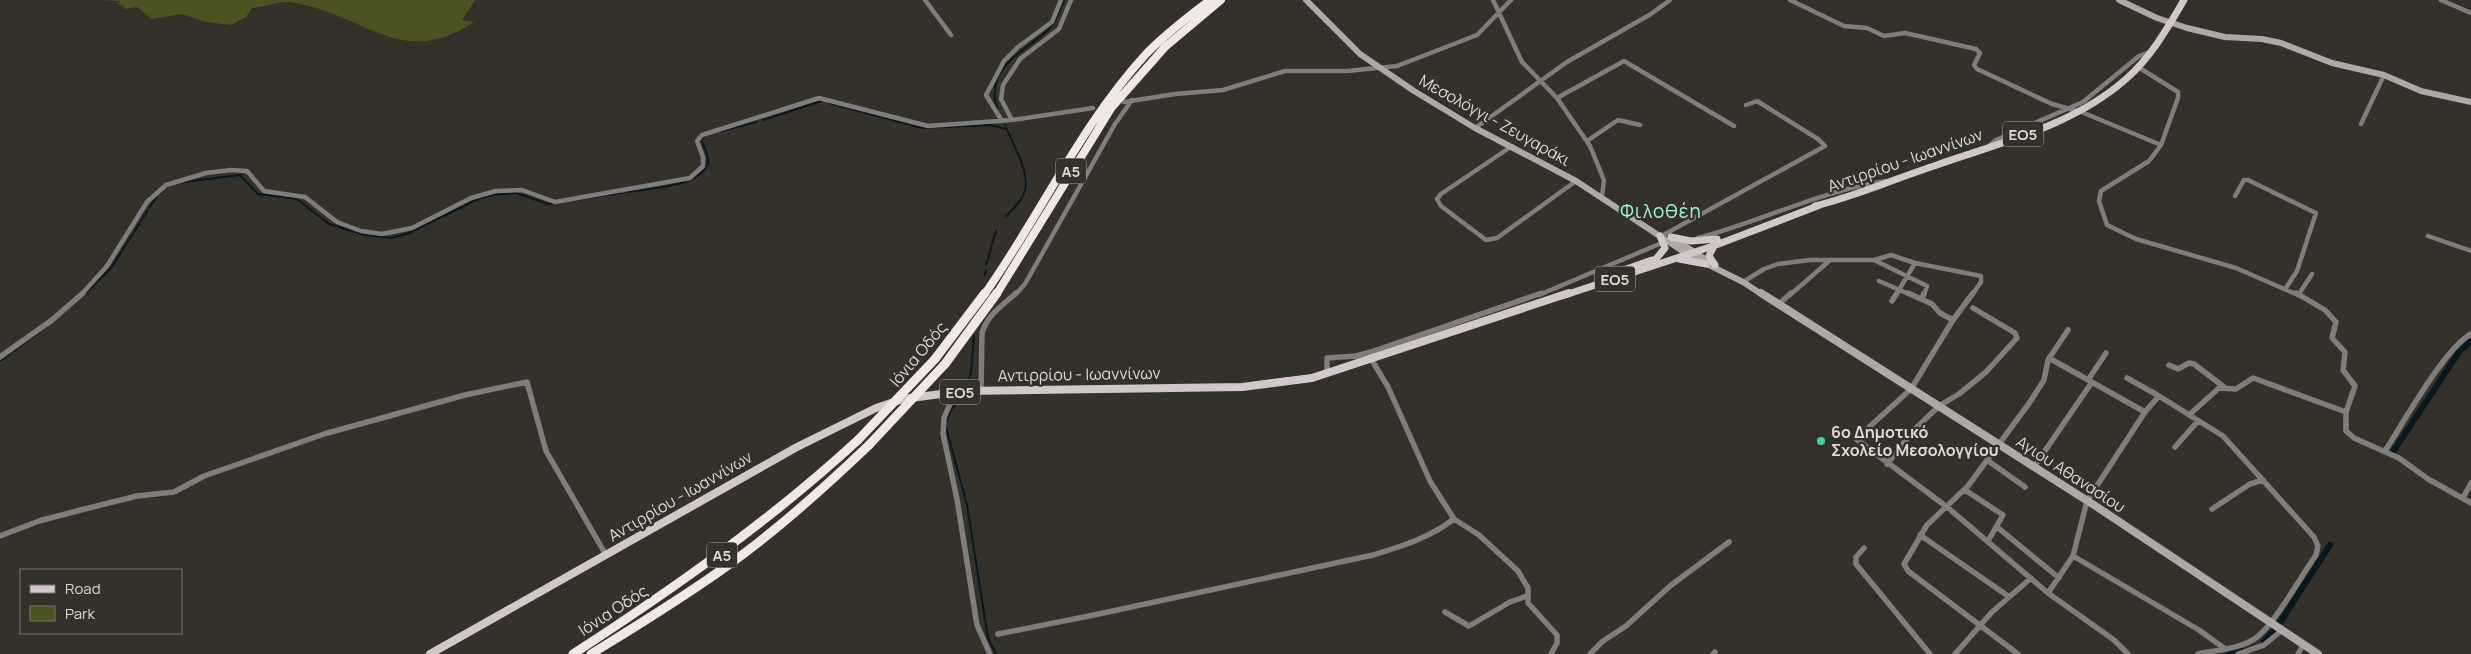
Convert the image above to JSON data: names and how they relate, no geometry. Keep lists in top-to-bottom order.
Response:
{
  "streets": {
    "highway": ["Α5", "Ιόνια Οδός"],
    "main road": [
      "Μεσολόγγι - Ζευγαράκι",
      "ΕΟ5",
      "Αντιρρίου - Ιωαννίνων",
      "Αγιου Αθανασίου"
    ]
  },
  "crossings": [
    ["Μεσολόγγι - Ζευγαράκι", "Αντιρρίου - Ιωαννίνων"],
    ["Μεσολόγγι - Ζευγαράκι", "Αγιου Αθανασίου"],
    ["Αντιρρίου - Ιωαννίνων", "Αγιου Αθανασίου"]
  ],
  "districts": ["Φιλοθέη"],
  "places": ["6ο Δημοτικό Σχολείο Μεσολογγίου"],
  "legend": ["Road", "Park"]
}
